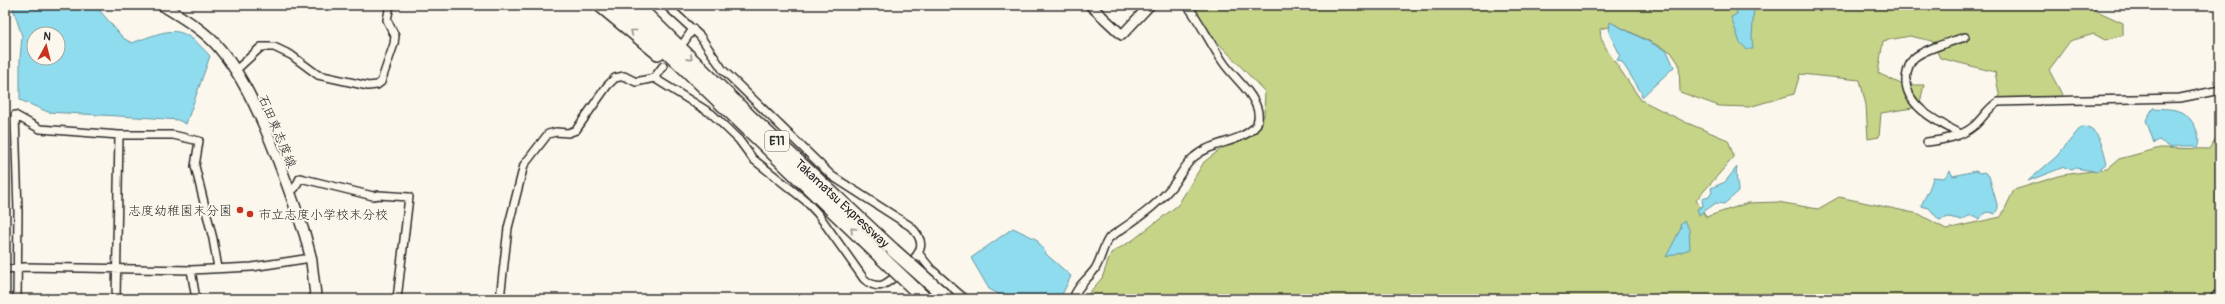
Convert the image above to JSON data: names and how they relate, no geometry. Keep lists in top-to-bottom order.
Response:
{
  "streets": {
    "highway": ["E11", "Takamatsu Expressway"],
    "main road": ["石田東志度線"]
  },
  "places": ["志度幼稚園末分園", "市立志度小学校末分校"],
  "north": "top"
}
